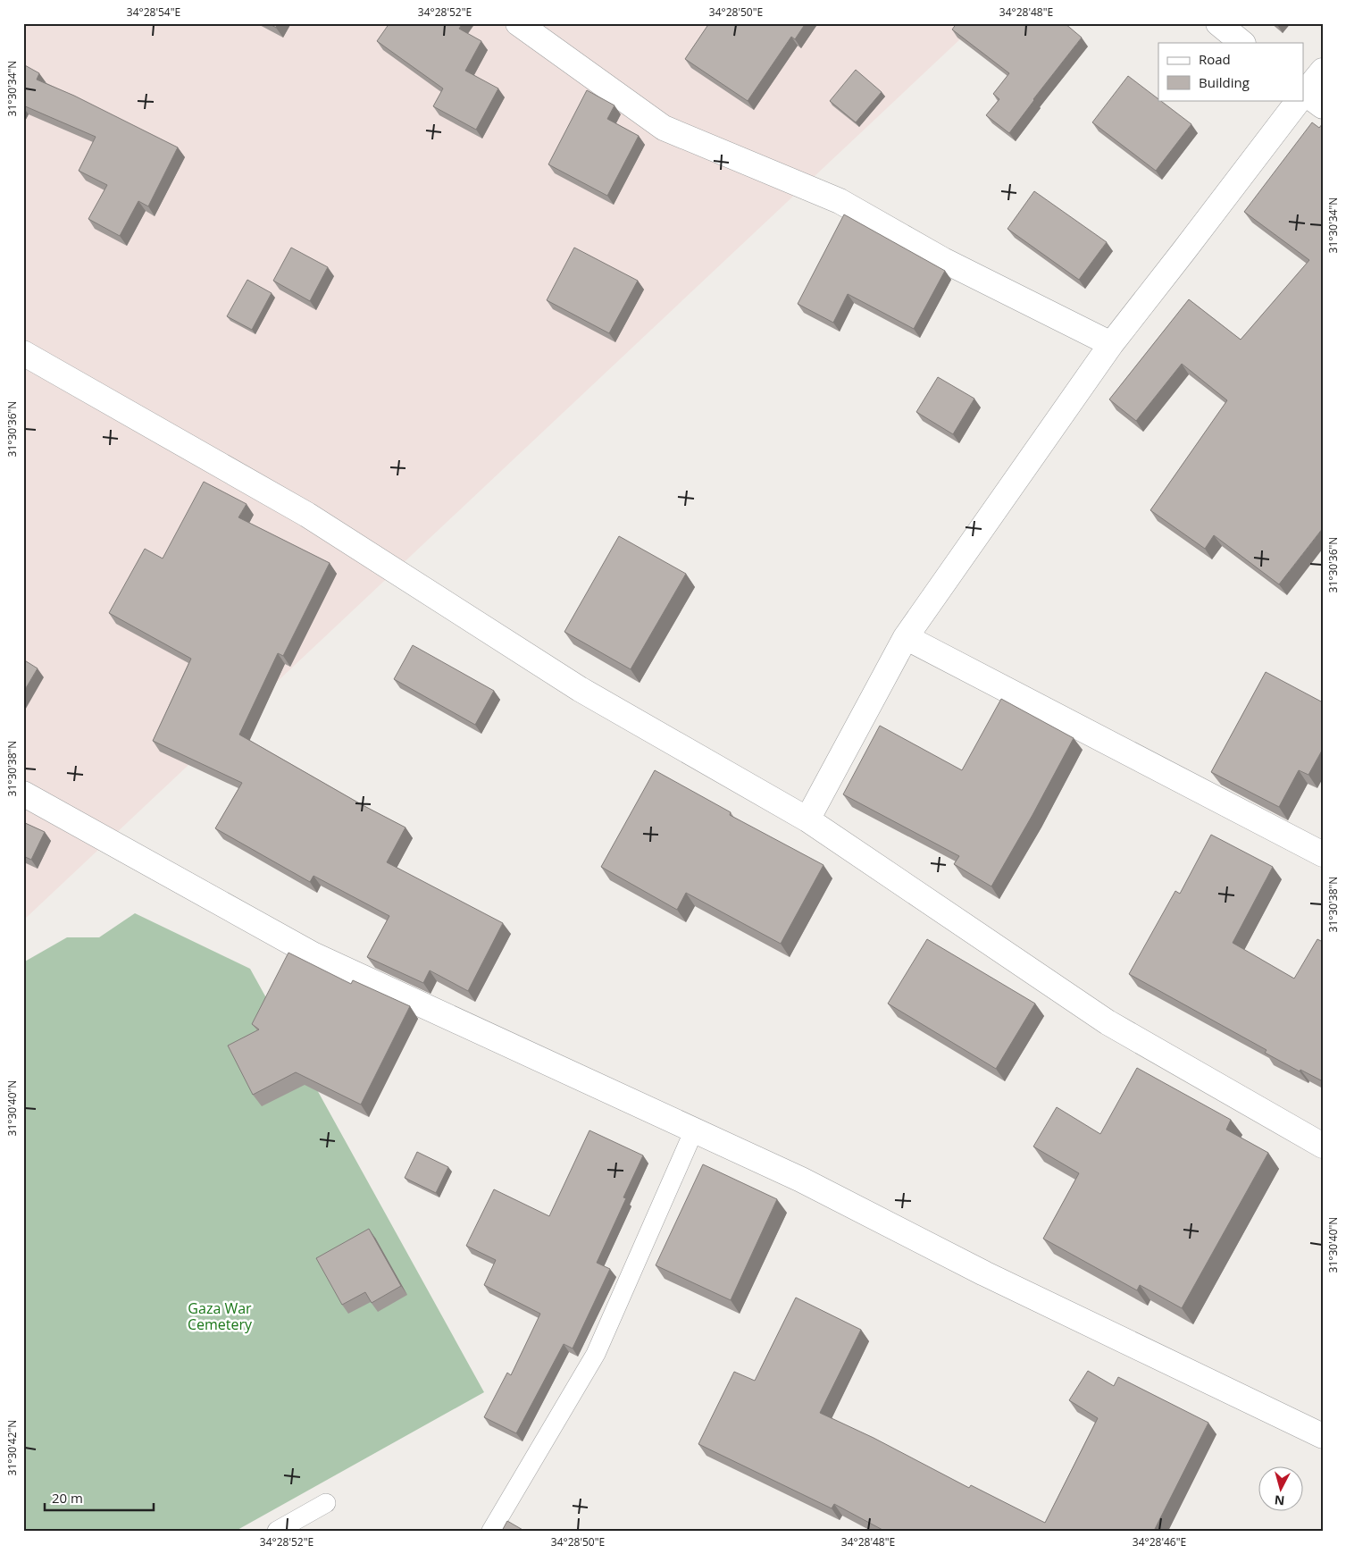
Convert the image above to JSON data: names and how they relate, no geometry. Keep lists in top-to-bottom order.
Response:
{
  "parks": ["Gaza War Cemetery"],
  "legend": ["Road", "Building"],
  "scale_bar": "20 m",
  "north": "bottom",
  "coordinates": [
    "34°28'54\"E",
    "34°28'52\"E",
    "34°28'50\"E",
    "34°28'48\"E",
    "31°30'34\"N",
    "31°30'36\"N",
    "31°30'38\"N",
    "31°30'40\"N",
    "31°30'42\"N",
    "34°28'46\"E"
  ]
}
